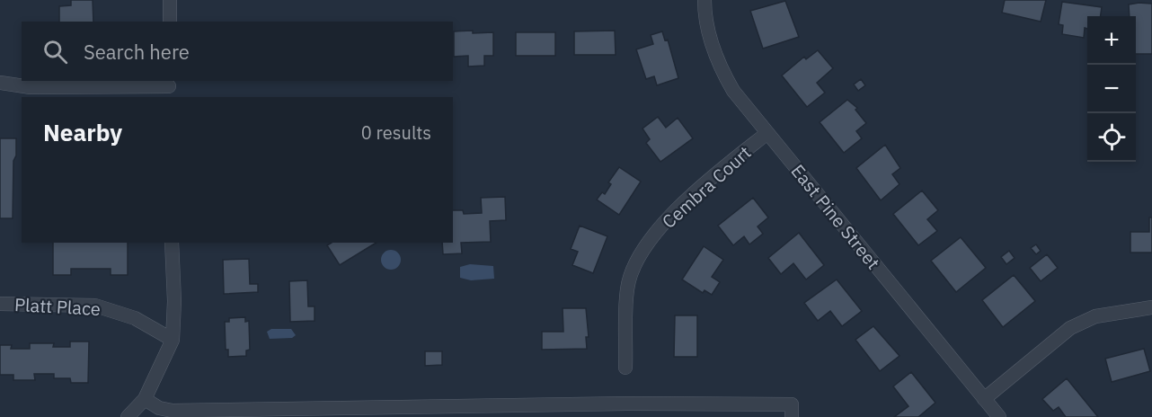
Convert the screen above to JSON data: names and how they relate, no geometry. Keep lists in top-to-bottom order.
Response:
{
  "streets": {
    "street": ["Cembra Court", "East Pine Street", "Platt Place"]
  },
  "crossings": [
    ["Cembra Court", "East Pine Street"]
  ],
  "page": {
    "map_buttons": ["+", "−"],
    "search": "Search here",
    "heading": ["Nearby", "0 results"]
  }
}
